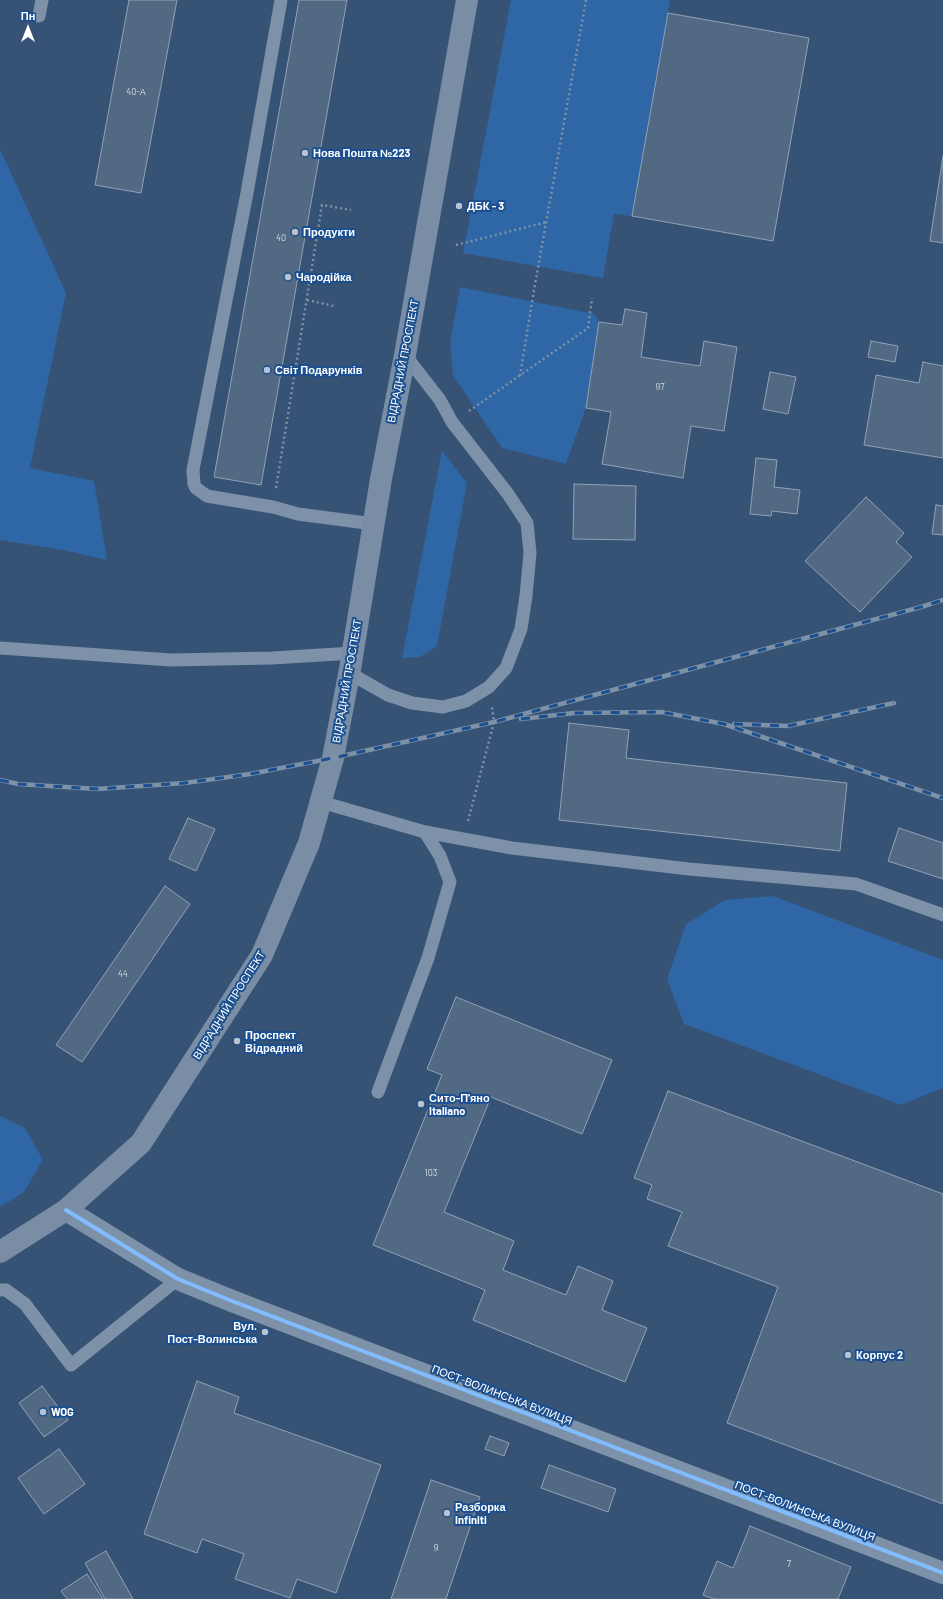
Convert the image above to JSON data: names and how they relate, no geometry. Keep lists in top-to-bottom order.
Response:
{
  "streets": {
    "main road": ["ВІДРАДНИЙ ПРОСПЕКТ"],
    "street": ["ПОСТ-ВОЛИНСЬКА ВУЛИЦЯ"]
  },
  "crossings": [
    ["ВІДРАДНИЙ ПРОСПЕКТ", "ПОСТ-ВОЛИНСЬКА ВУЛИЦЯ"]
  ],
  "places": [
    "Нова Пошта №223",
    "ДБК - 3",
    "Продукти",
    "Чародійка",
    "Світ Подарунків",
    "Проспект Відрадний",
    "Сито-П'яно Italiano",
    "Вул. Пост-Волинська",
    "Корпус 2",
    "WOG",
    "Разборка Infiniti"
  ],
  "house_numbers": [
    "40-А",
    "40",
    "97",
    "44",
    "103",
    "9",
    "7"
  ],
  "north": "top"
}
